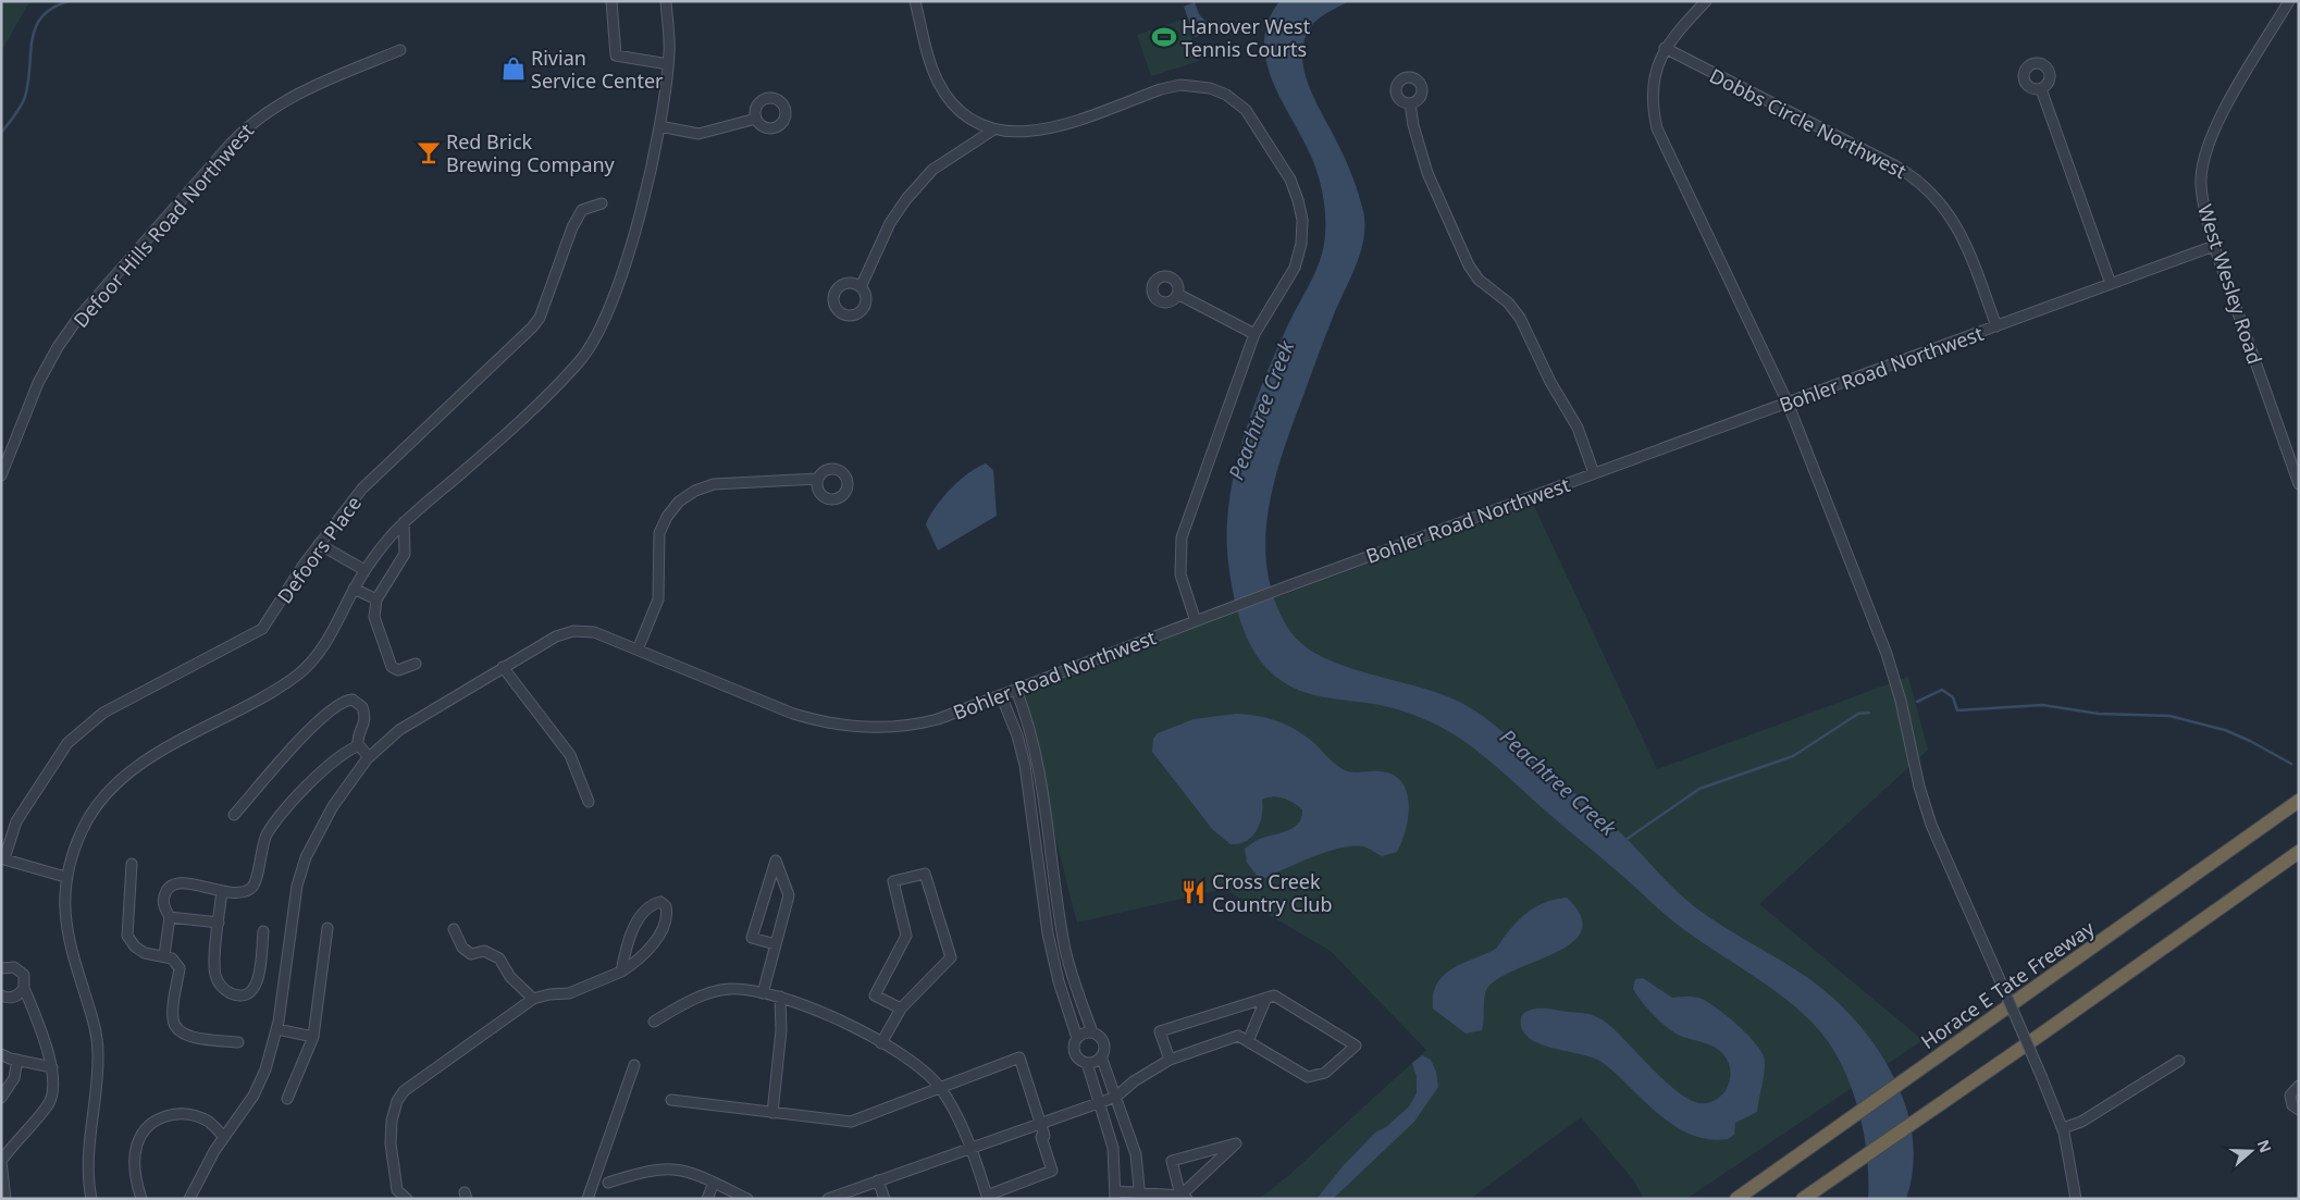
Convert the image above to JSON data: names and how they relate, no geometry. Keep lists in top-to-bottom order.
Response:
{
  "streets": {
    "highway": ["Horace E Tate Freeway"],
    "street": [
      "Dobbs Circle Northwest",
      "Defoor Hills Road Northwest",
      "West Wesley Road",
      "Bohler Road Northwest",
      "Defoors Place"
    ]
  },
  "crossings": [
    ["Dobbs Circle Northwest", "Bohler Road Northwest"],
    ["West Wesley Road", "Bohler Road Northwest"]
  ],
  "water": ["Peachtree Creek"],
  "places": {
    "sports": ["Hanover West Tennis Courts"],
    "shop": ["Rivian Service Center"],
    "bar": ["Red Brick Brewing Company"],
    "restaurant": ["Cross Creek Country Club"]
  },
  "north": "right"
}
